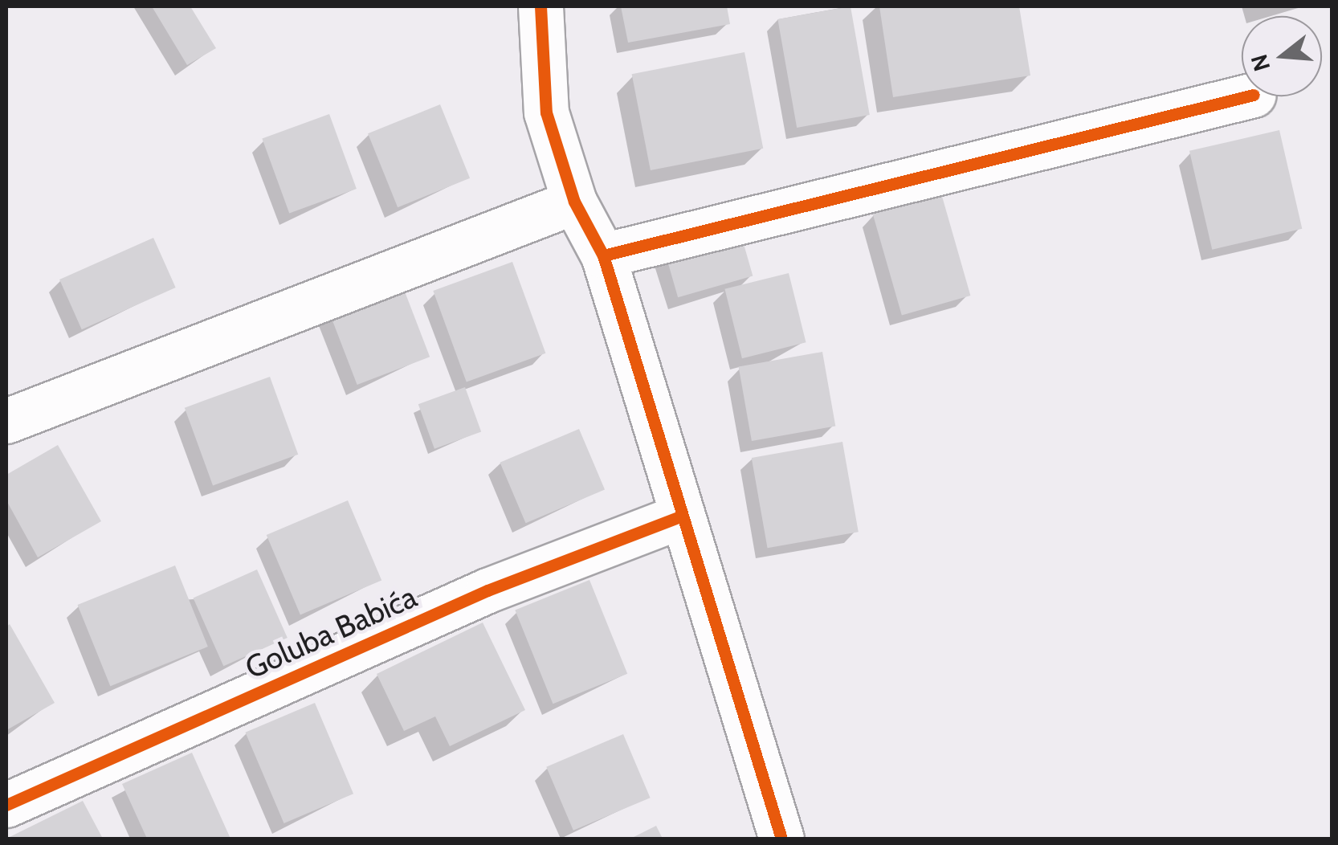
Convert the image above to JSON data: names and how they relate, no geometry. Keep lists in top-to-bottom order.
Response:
{
  "streets": {
    "street": ["Goluba Babića"]
  },
  "north": "left"
}
